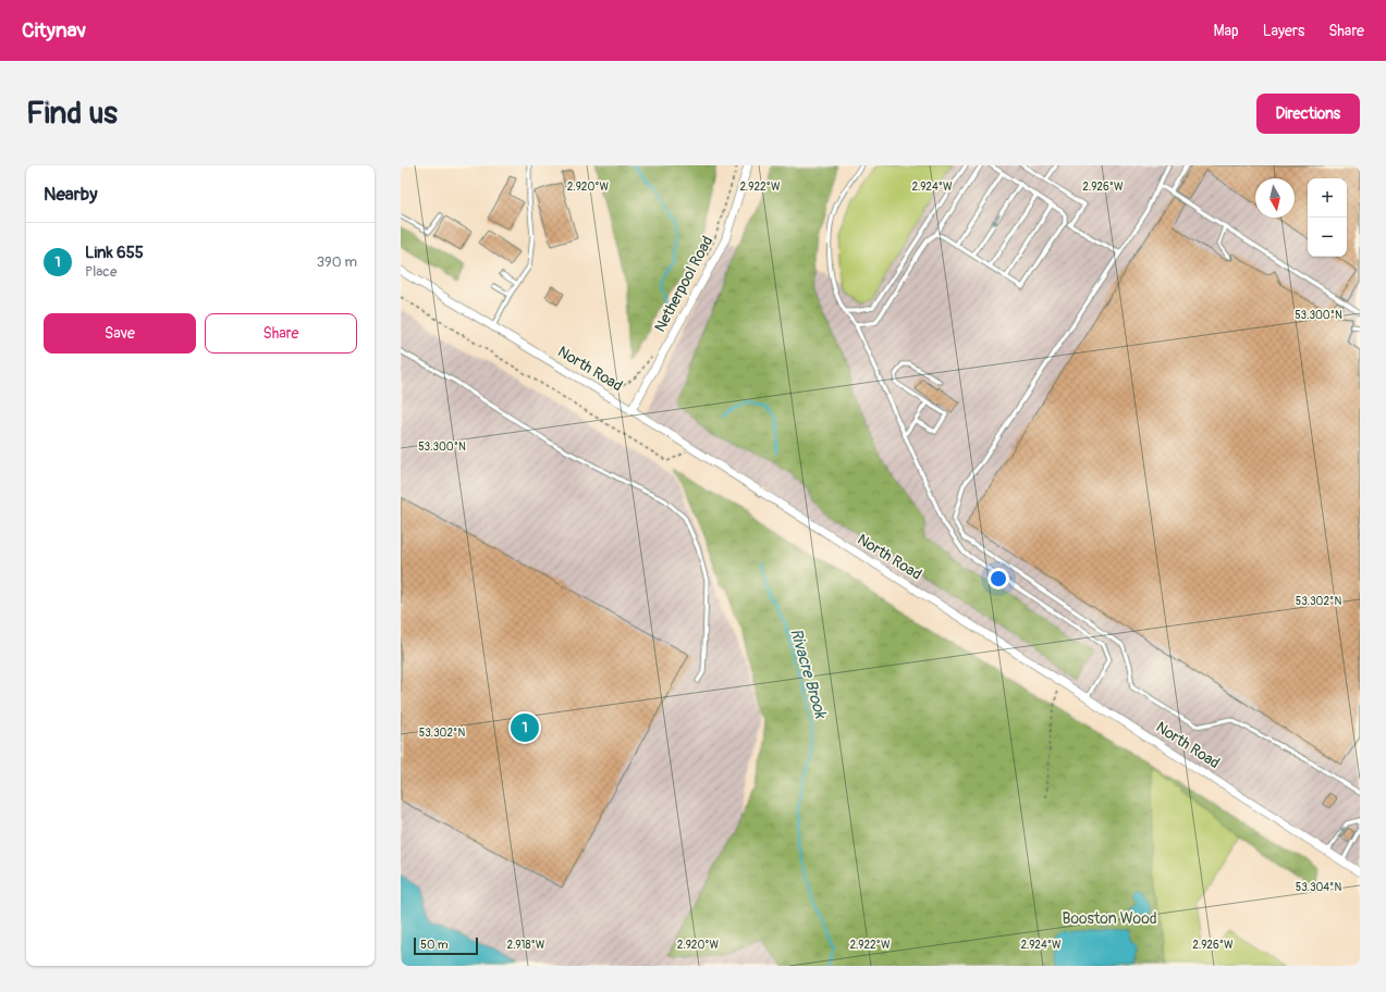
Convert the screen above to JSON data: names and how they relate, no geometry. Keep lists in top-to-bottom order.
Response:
{
  "streets": {
    "street": ["Netherpool Road", "North Road"]
  },
  "crossings": [
    ["Netherpool Road", "North Road"]
  ],
  "water": ["Rivacre Brook"],
  "parks": ["Booston Wood"],
  "scale_bar": "50 m",
  "north": "bottom",
  "page": {
    "header": "Citynav",
    "nav": ["Map", "Layers", "Share"],
    "buttons": [
      "Directions",
      ["Save", "Share"]
    ],
    "title": "Find us",
    "heading": "Nearby",
    "map_buttons": ["+", "−"],
    "list": [
      {
        "mark": "1",
        "name": "Link 655",
        "note": "Place",
        "value": "390 m"
      }
    ],
    "pins": "1",
    "scale": "50 m"
  },
  "coordinates": [
    "2.920°W",
    "2.922°W",
    "2.924°W",
    "2.926°W",
    "53.300°N",
    "53.302°N",
    "53.304°N",
    "2.918°W"
  ]
}
